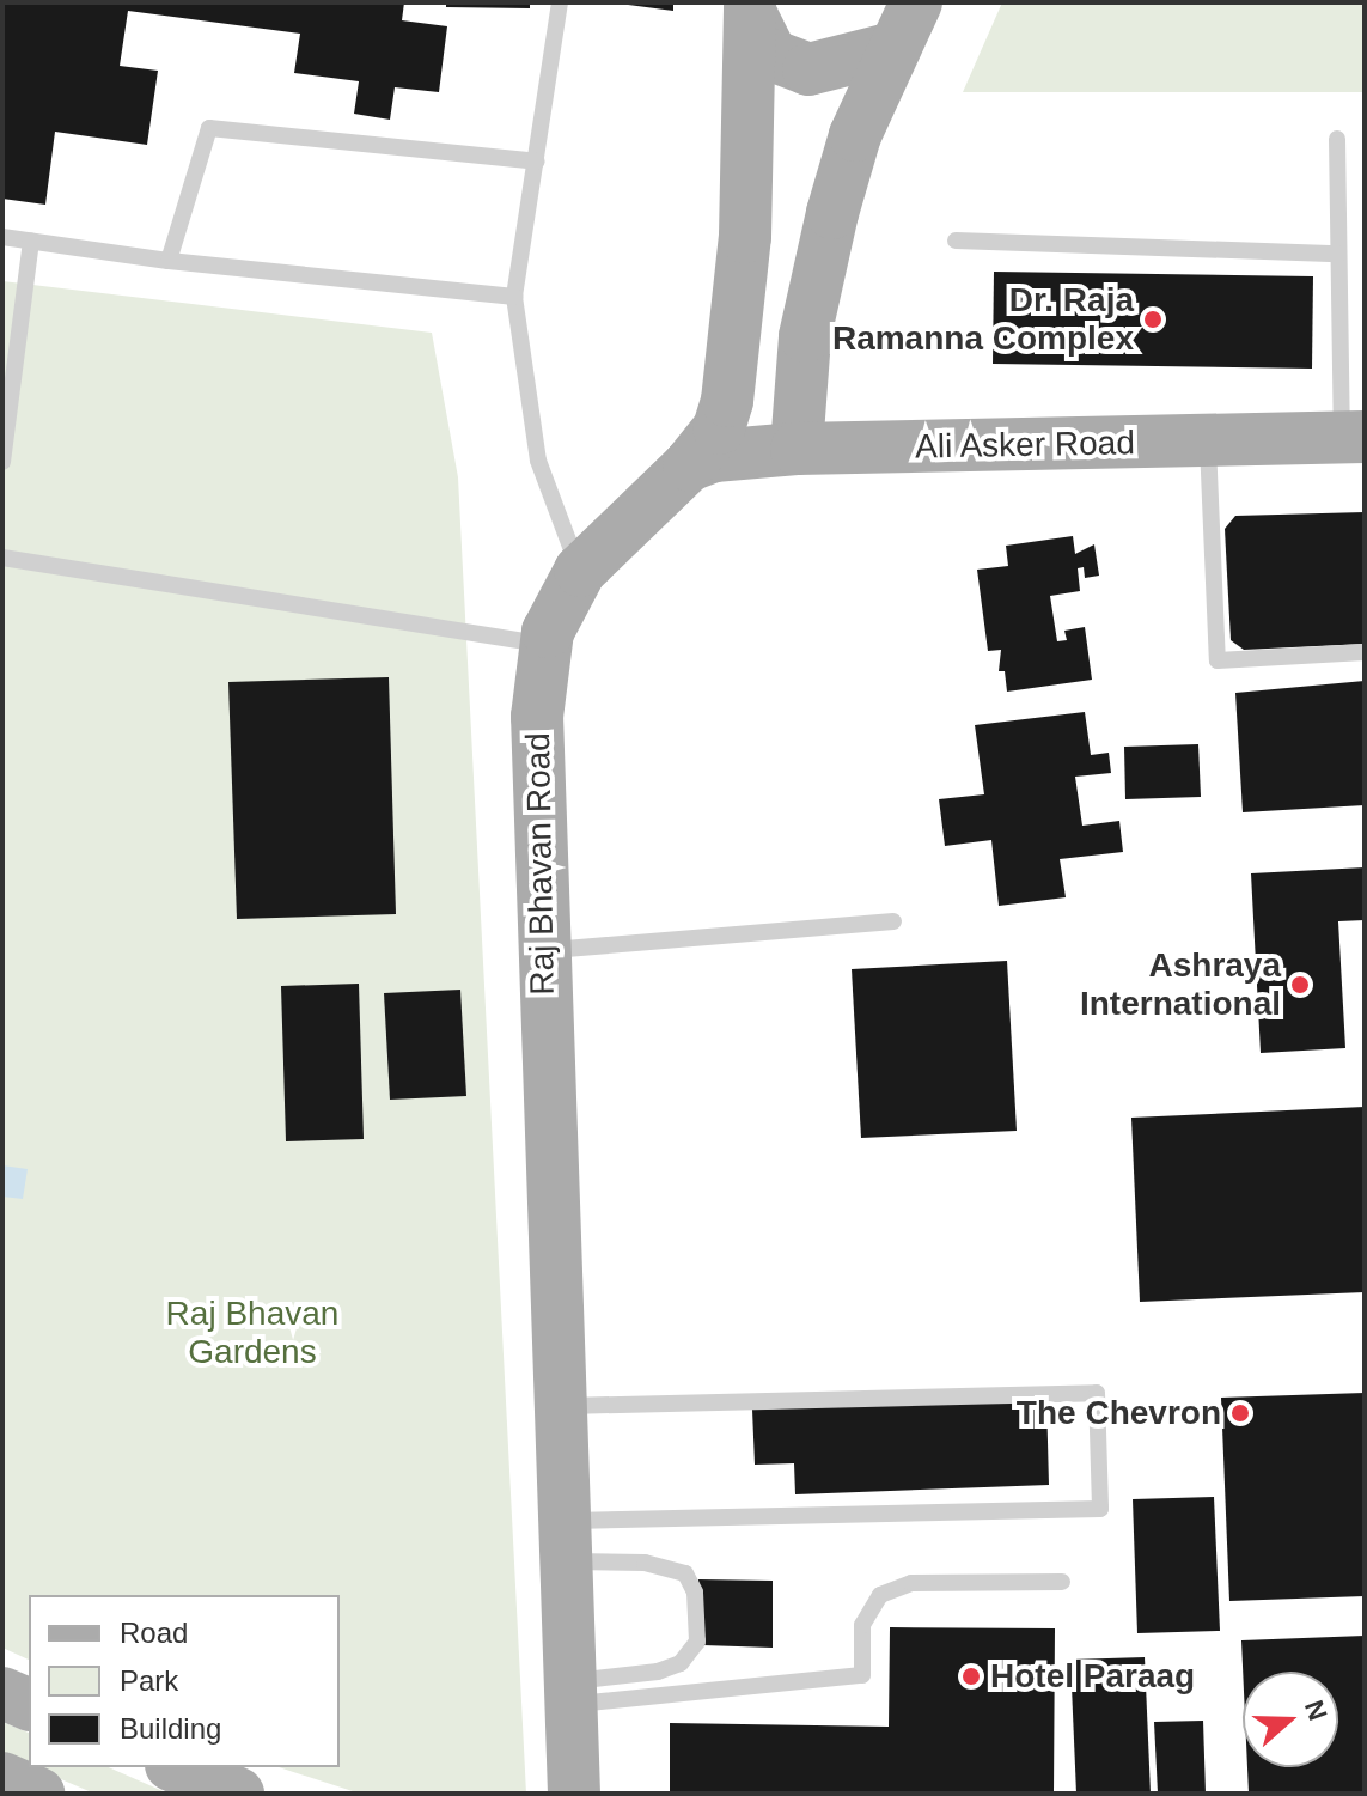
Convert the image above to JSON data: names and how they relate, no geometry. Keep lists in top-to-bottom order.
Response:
{
  "streets": {
    "main road": ["Ali Asker Road", "Raj Bhavan Road"]
  },
  "crossings": [
    ["Ali Asker Road", "Raj Bhavan Road"]
  ],
  "parks": ["Raj Bhavan Gardens"],
  "places": [
    "Dr. Raja Ramanna Complex",
    "Ashraya International",
    "The Chevron",
    "Hotel Paraag"
  ],
  "legend": ["Road", "Park", "Building"],
  "north": "right"
}
